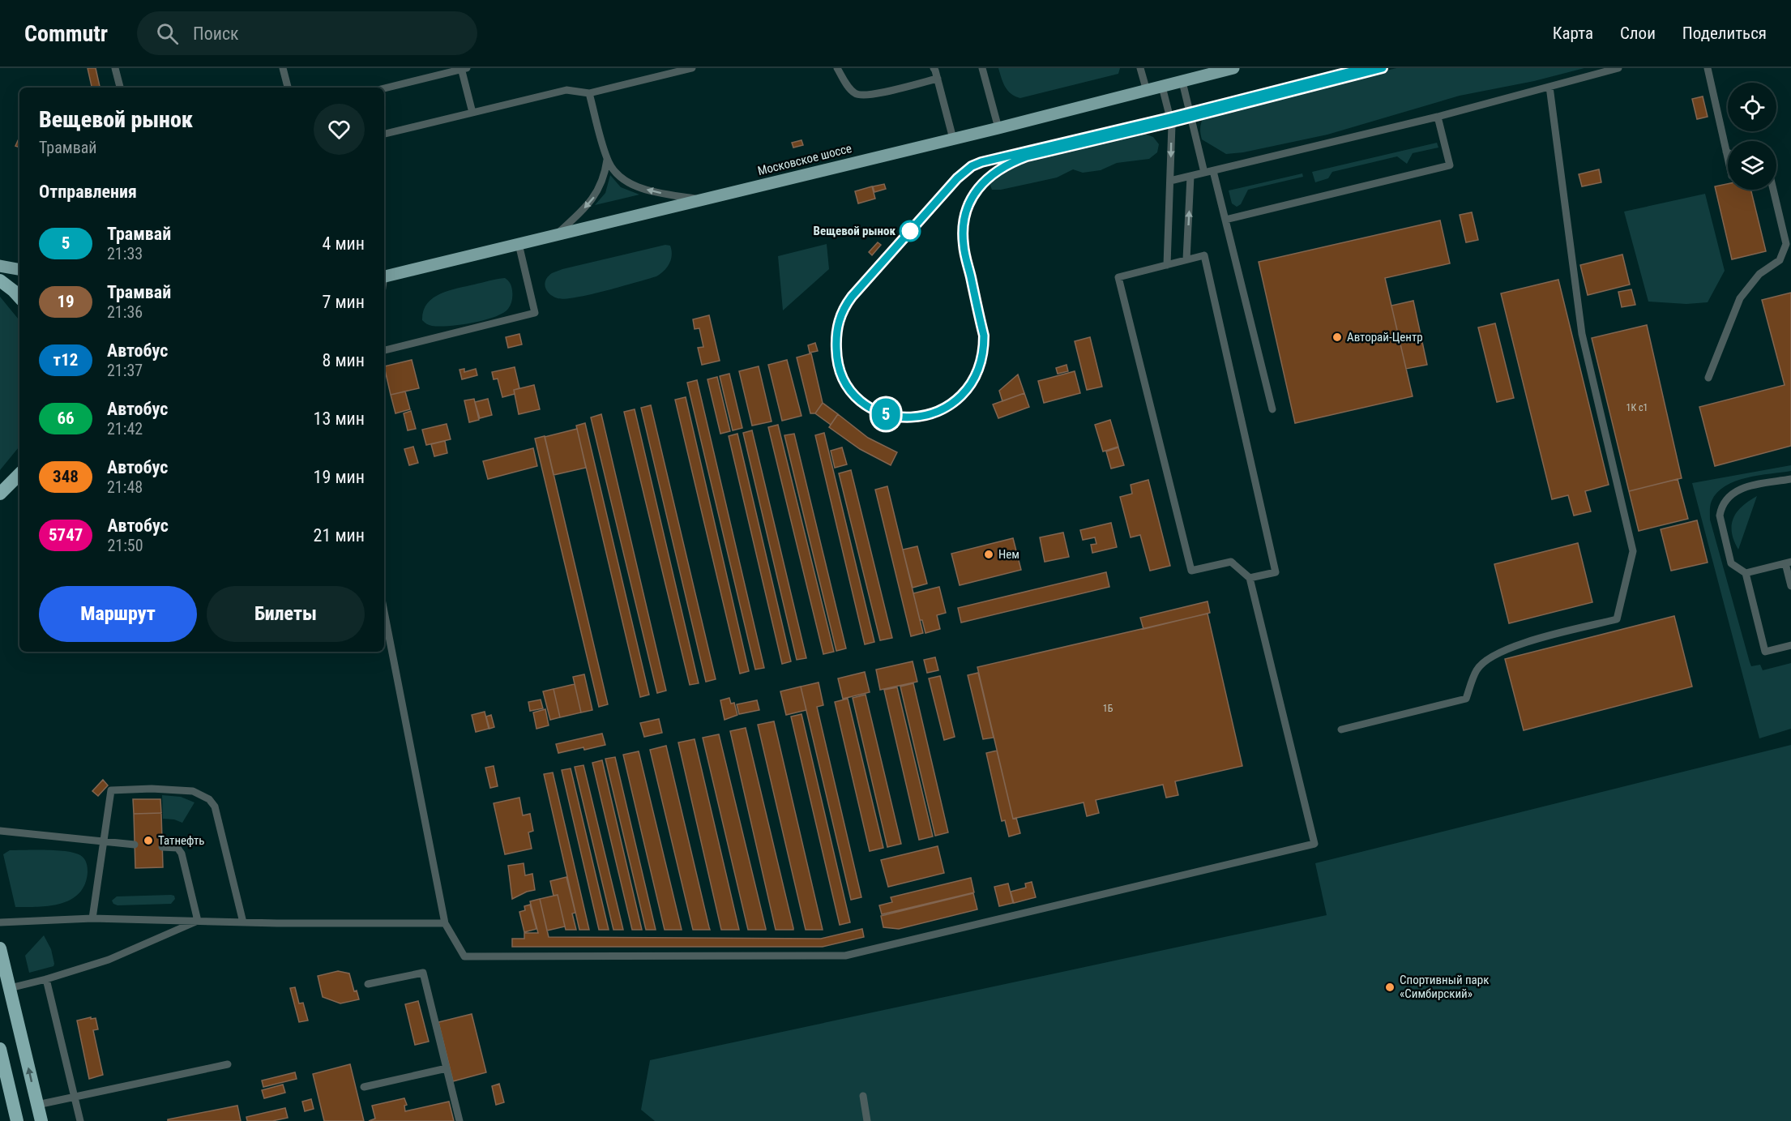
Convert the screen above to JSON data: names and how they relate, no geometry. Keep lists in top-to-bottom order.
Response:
{
  "streets": {
    "main road": ["Московское шоссе"]
  },
  "places": [
    "Вещевой рынок",
    "Авторай-Центр",
    "Нем",
    "Татнефть",
    "Спортивный парк «Симбирский»"
  ],
  "lines": ["tram line 5"],
  "house_numbers": ["1К с1", "1Б"],
  "page": {
    "header": "Commutr",
    "search": "Поиск",
    "nav": ["Карта", "Слои", "Поделиться"],
    "on_map": "5",
    "heading": [
      ["Вещевой рынок", "Трамвай"],
      "Отправления"
    ],
    "list": [
      {
        "mark": "5",
        "name": "Трамвай",
        "note": "21:33",
        "value": "4 мин"
      },
      {
        "mark": "19",
        "name": "Трамвай",
        "note": "21:36",
        "value": "7 мин"
      },
      {
        "mark": "т12",
        "name": "Автобус",
        "note": "21:37",
        "value": "8 мин"
      },
      {
        "mark": "66",
        "name": "Автобус",
        "note": "21:42",
        "value": "13 мин"
      },
      {
        "mark": "348",
        "name": "Автобус",
        "note": "21:48",
        "value": "19 мин"
      },
      {
        "mark": "5747",
        "name": "Автобус",
        "note": "21:50",
        "value": "21 мин"
      }
    ],
    "buttons": ["Маршрут", "Билеты"]
  }
}
